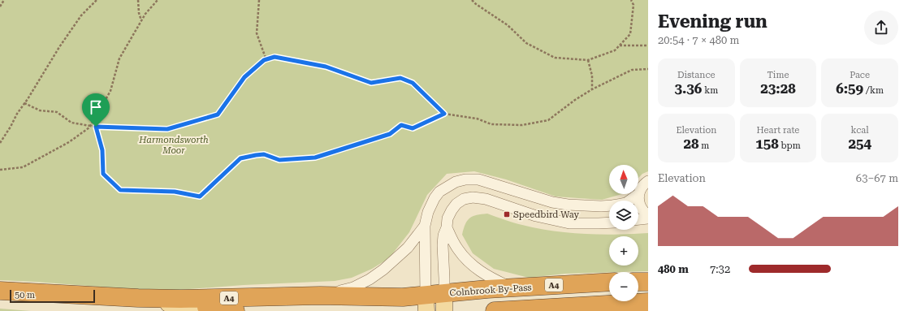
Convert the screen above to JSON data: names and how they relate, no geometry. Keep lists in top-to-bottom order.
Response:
{
  "streets": {
    "highway": ["A4", "Colnbrook By-Pass"]
  },
  "crossings": [
    ["A4", "Colnbrook By-Pass"]
  ],
  "parks": ["Harmondsworth Moor"],
  "places": {
    "transit": ["Speedbird Way"]
  },
  "scale_bar": "50 m",
  "north": "top",
  "page": {
    "heading": ["Evening run", "20:54 · 7 × 480 m"],
    "stats": [
      ["Distance", "3.36 km"],
      ["Time", "23:28"],
      ["Pace", "6:59 /km"],
      ["Elevation", "28 m"],
      ["Heart rate", "158 bpm"],
      ["kcal", "254"]
    ],
    "map_buttons": ["+", "−"],
    "chart": ["Elevation", "63–67 m"],
    "list": [
      {
        "name": "480 m",
        "note": "7:32"
      }
    ],
    "scale": "50 m"
  }
}
